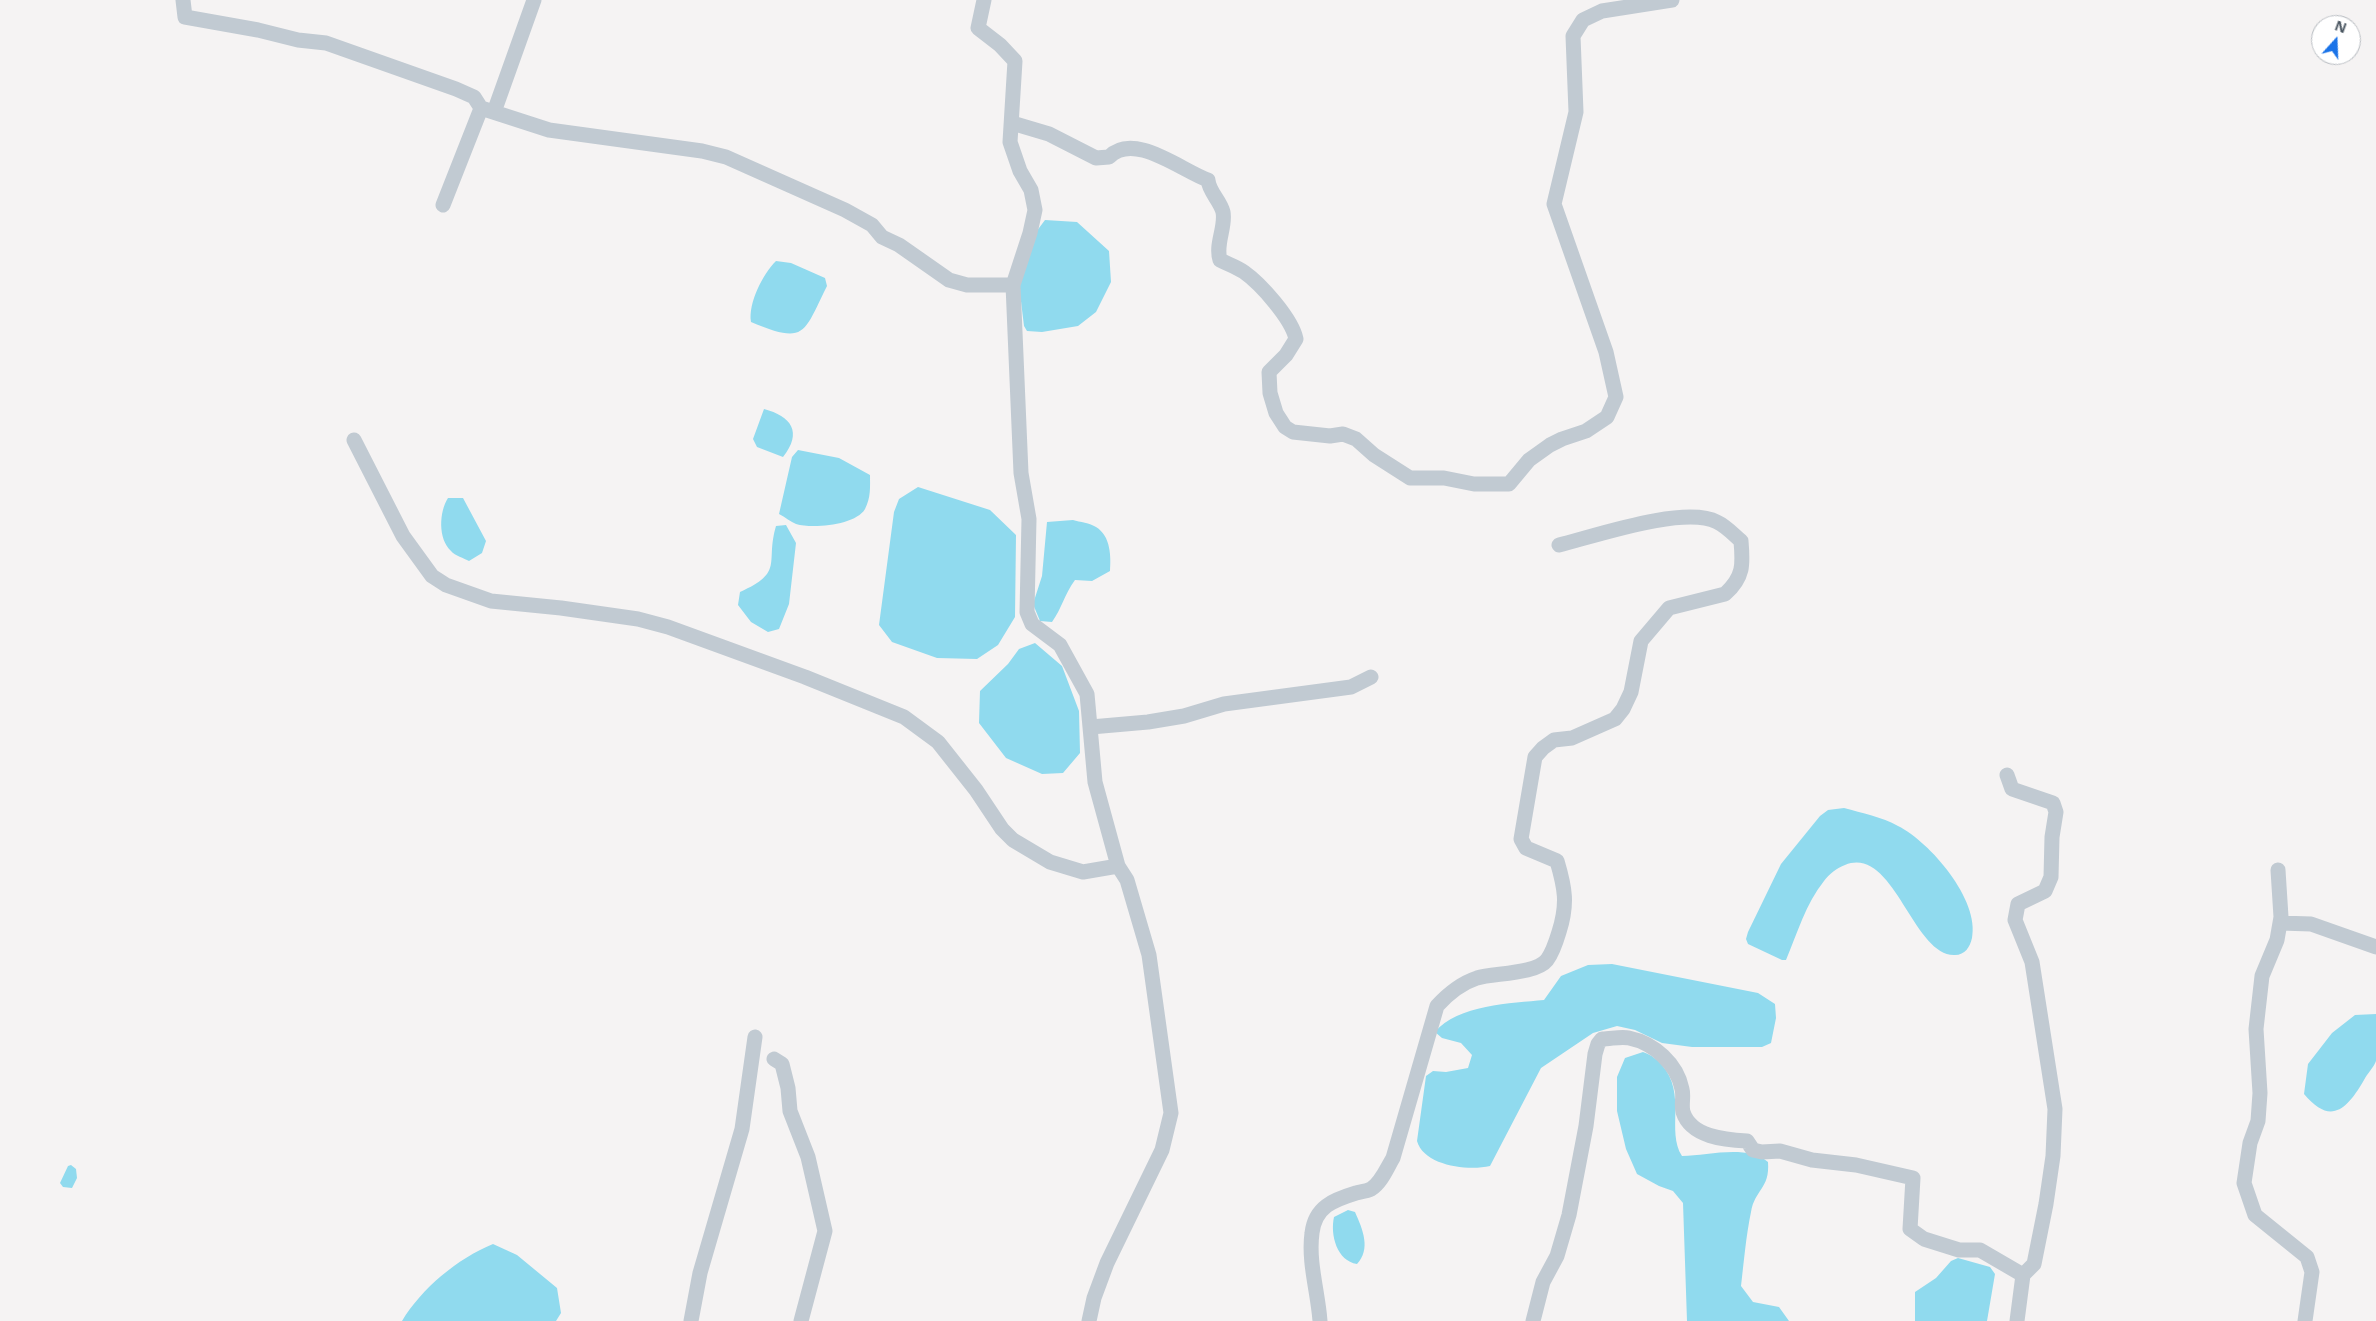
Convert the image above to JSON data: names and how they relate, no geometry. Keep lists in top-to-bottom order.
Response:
{
  "north": "top"
}
